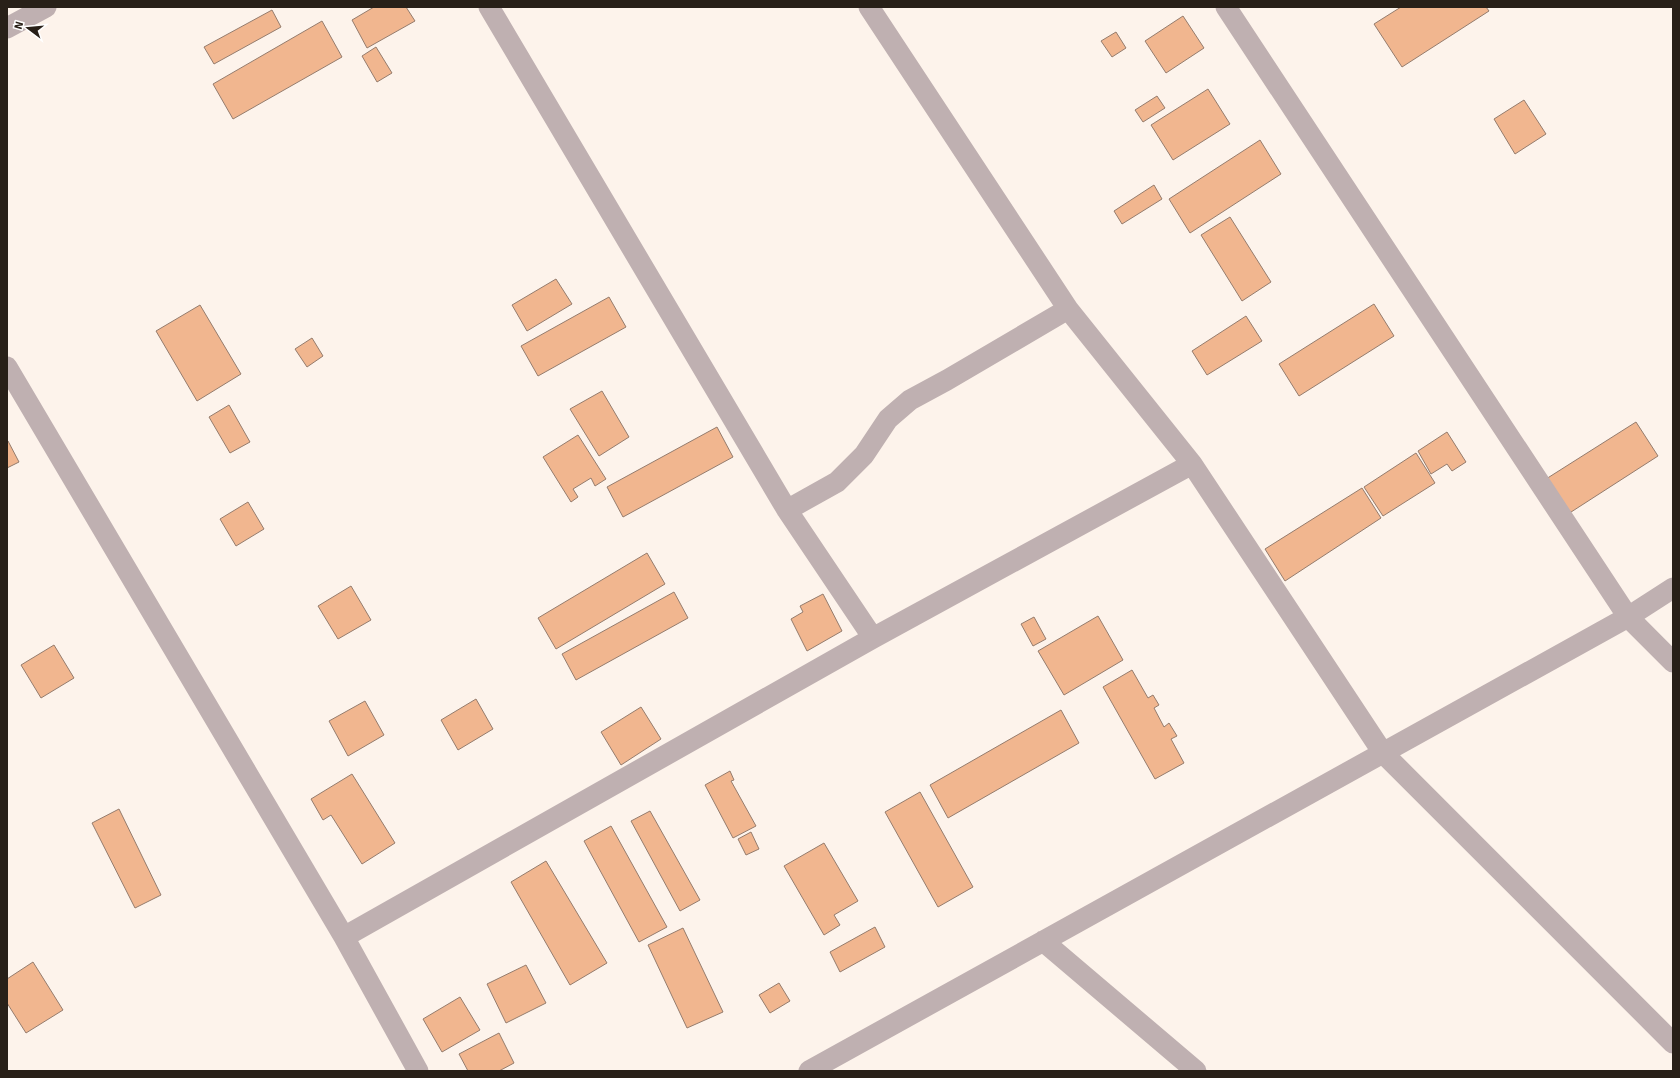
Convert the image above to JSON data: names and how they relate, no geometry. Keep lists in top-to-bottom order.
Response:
{
  "north": "left"
}
